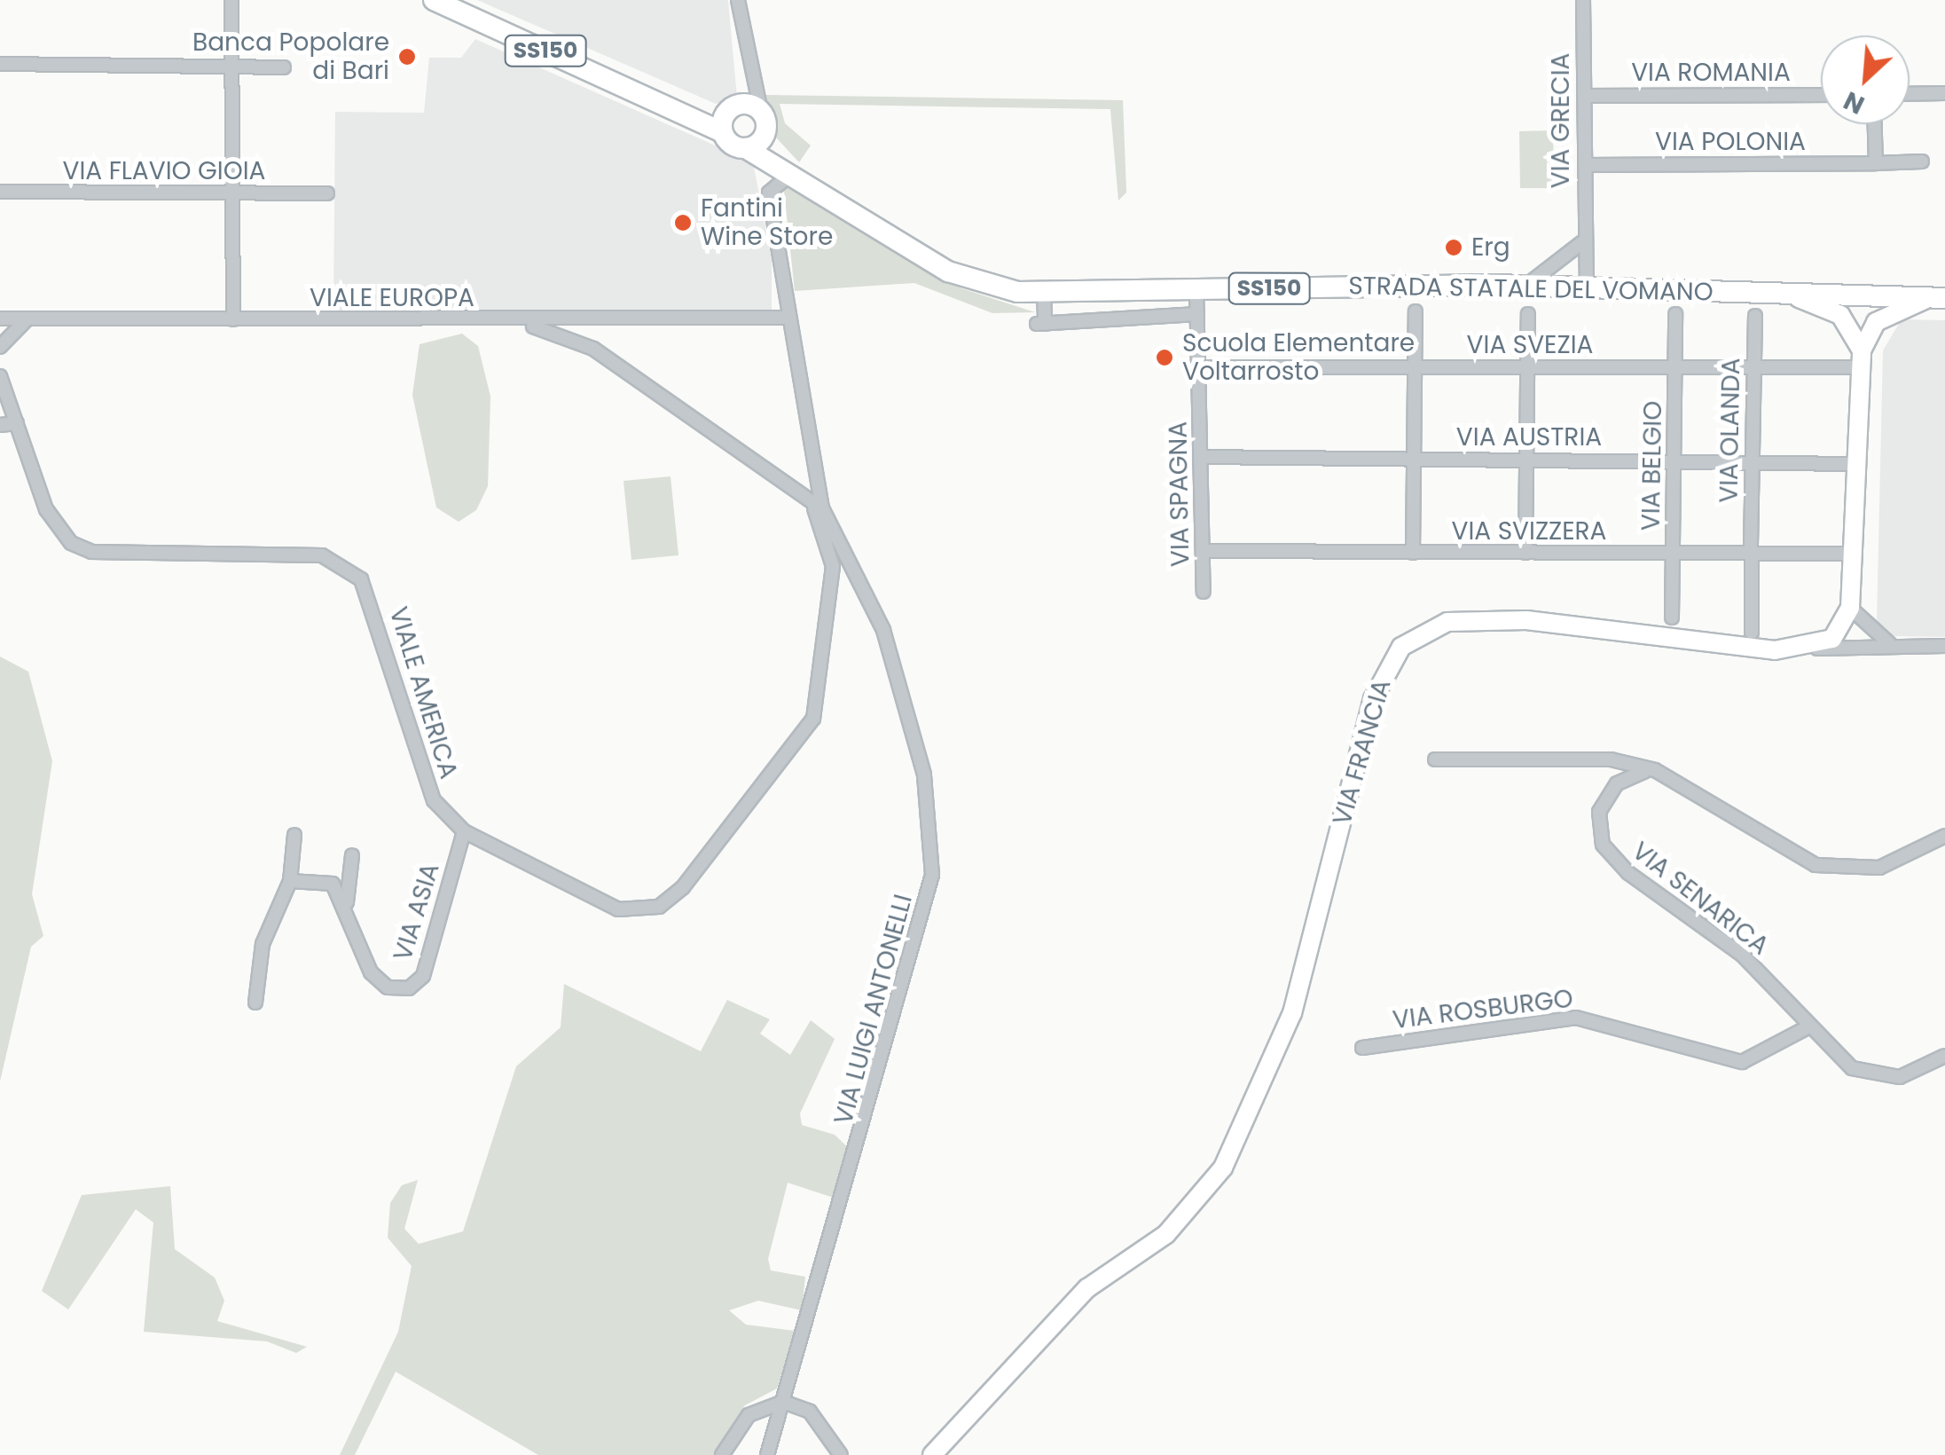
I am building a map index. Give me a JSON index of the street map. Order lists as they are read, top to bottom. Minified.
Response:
{"streets":{"main road":["SS150","STRADA STATALE DEL VOMANO","VIA FRANCIA"],"street":["VIA ROMANIA","VIA GRECIA","VIA POLONIA","VIA FLAVIO GIOIA","VIALE EUROPA","VIA SVEZIA","VIA OLANDA","VIA AUSTRIA","VIA BELGIO","VIA SPAGNA","VIA SVIZZERA","VIALE AMERICA","VIA SENARICA","VIA ASIA","VIA LUIGI ANTONELLI","VIA ROSBURGO"]},"crossings":[["SS150","STRADA STATALE DEL VOMANO"],["VIA ROMANIA","VIA GRECIA"],["VIA GRECIA","VIA POLONIA"],["VIA GRECIA","STRADA STATALE DEL VOMANO"],["STRADA STATALE DEL VOMANO","VIA SPAGNA"],["STRADA STATALE DEL VOMANO","VIA LUIGI ANTONELLI"],["VIALE EUROPA","VIA LUIGI ANTONELLI"],["VIA SVEZIA","VIA OLANDA"],["VIA SVEZIA","VIA BELGIO"],["VIA SVEZIA","VIA SPAGNA"],["VIA OLANDA","VIA AUSTRIA"],["VIA OLANDA","VIA SVIZZERA"],["VIA AUSTRIA","VIA BELGIO"],["VIA AUSTRIA","VIA SPAGNA"],["VIA BELGIO","VIA SVIZZERA"],["VIA SPAGNA","VIA SVIZZERA"],["VIALE AMERICA","VIA ASIA"],["VIALE AMERICA","VIA LUIGI ANTONELLI"],["VIA SENARICA","VIA ROSBURGO"]],"places":["Banca Popolare di Bari","Fantini Wine Store","Erg","Scuola Elementare Voltarrosto"],"north":"bottom left"}
